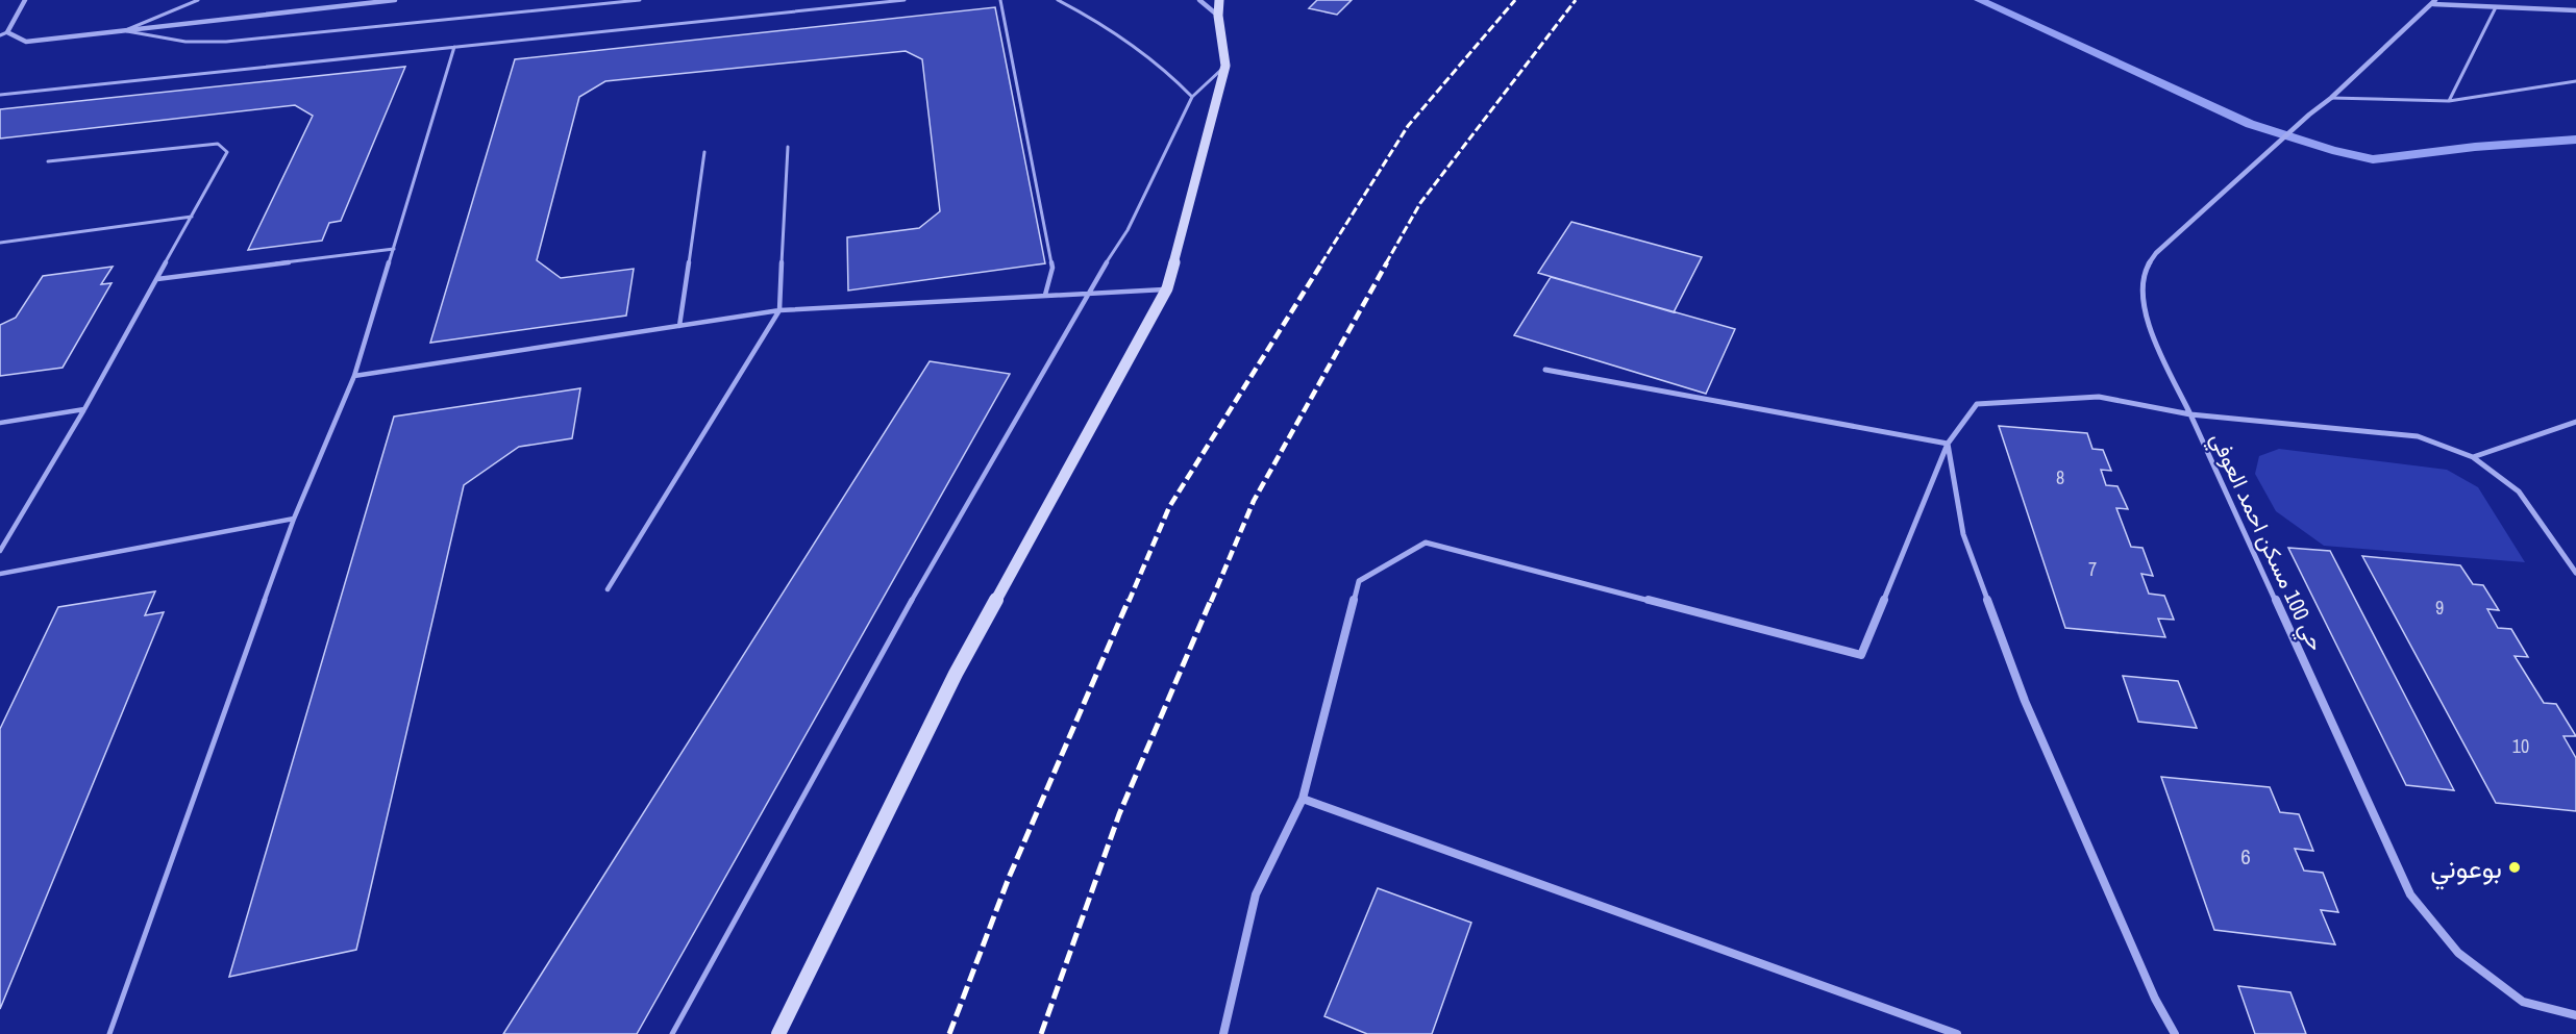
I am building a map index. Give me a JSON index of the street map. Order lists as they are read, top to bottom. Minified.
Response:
{"streets":{"street":["حي 100 مسكن احمد العوفي"]},"places":["بوعوني"],"house_numbers":["8","7","9","10","6"]}
